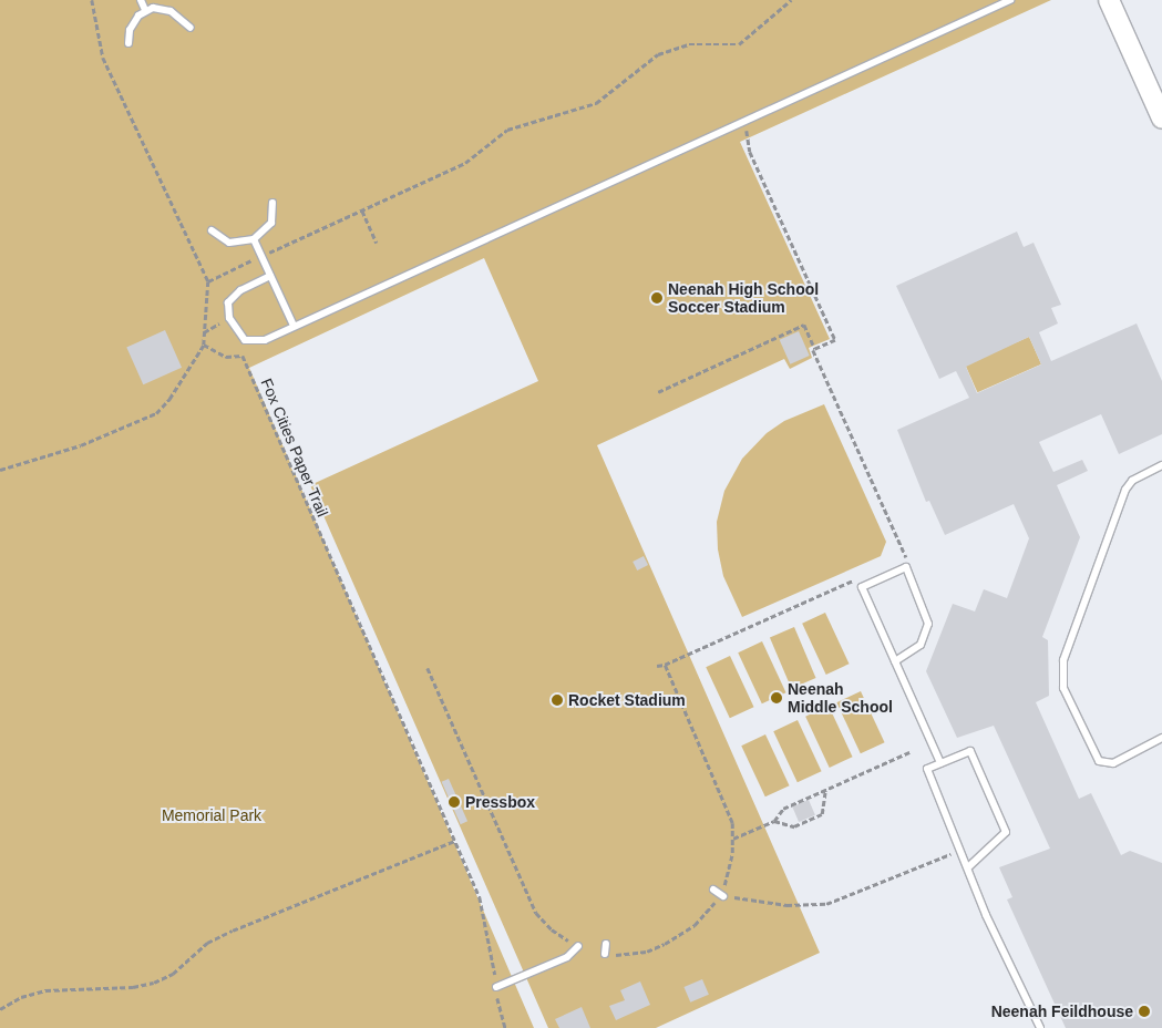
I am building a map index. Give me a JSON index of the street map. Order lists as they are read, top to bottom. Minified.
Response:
{"streets":{"path":["Fox Cities Paper Trail"]},"parks":["Memorial Park"],"places":["Neenah High School Soccer Stadium","Neenah Middle School","Rocket Stadium","Pressbox","Neenah Feildhouse"]}
